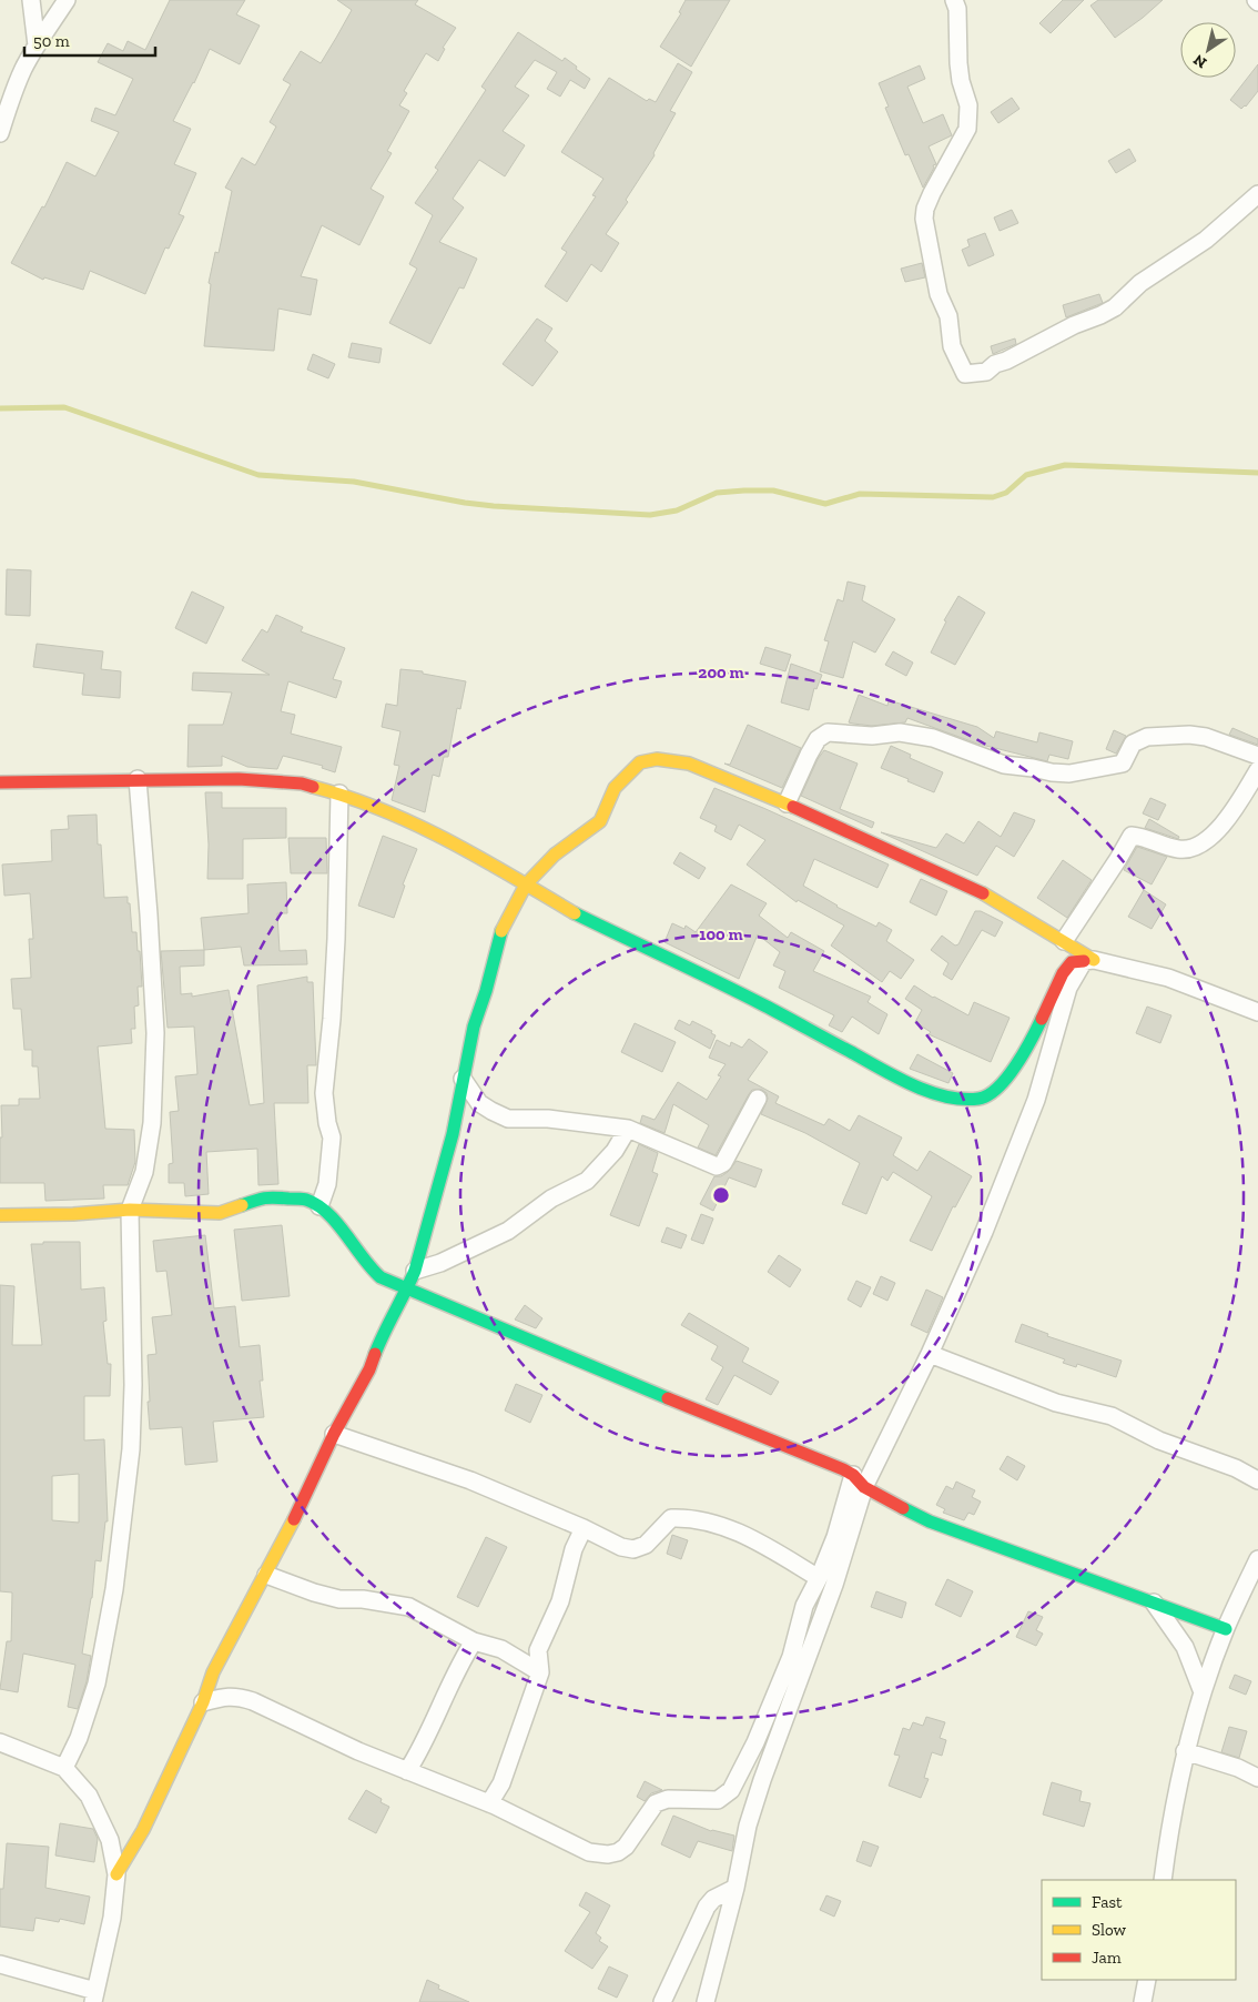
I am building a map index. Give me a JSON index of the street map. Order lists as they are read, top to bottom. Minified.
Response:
{"legend":["Fast","Slow","Jam"],"scale_bar":"50 m","north":"bottom left","rings":["200 m","100 m"]}
